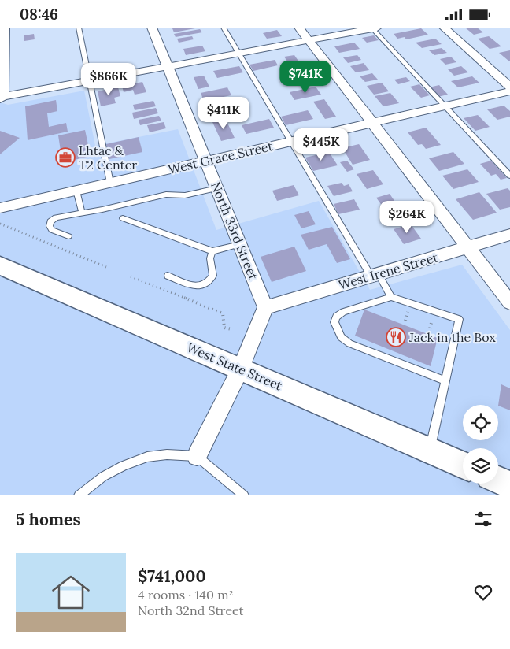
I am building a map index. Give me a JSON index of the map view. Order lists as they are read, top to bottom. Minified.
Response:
{"streets":{"main road":["West State Street"],"street":["West Grace Street","North 33rd Street","West Irene Street"]},"crossings":[["West Grace Street","North 33rd Street"],["North 33rd Street","West Irene Street"]],"places":{"office":["Lhtac & T2 Center"],"restaurant":["Jack in the Box"]},"page":{"status":"08:46","price":["$741K","$866K","$411K","$445K","$264K"],"heading":"5 homes","list":[{"name":"$741,000","note":"4 rooms · 140 m² · North 32nd Street"}]}}
